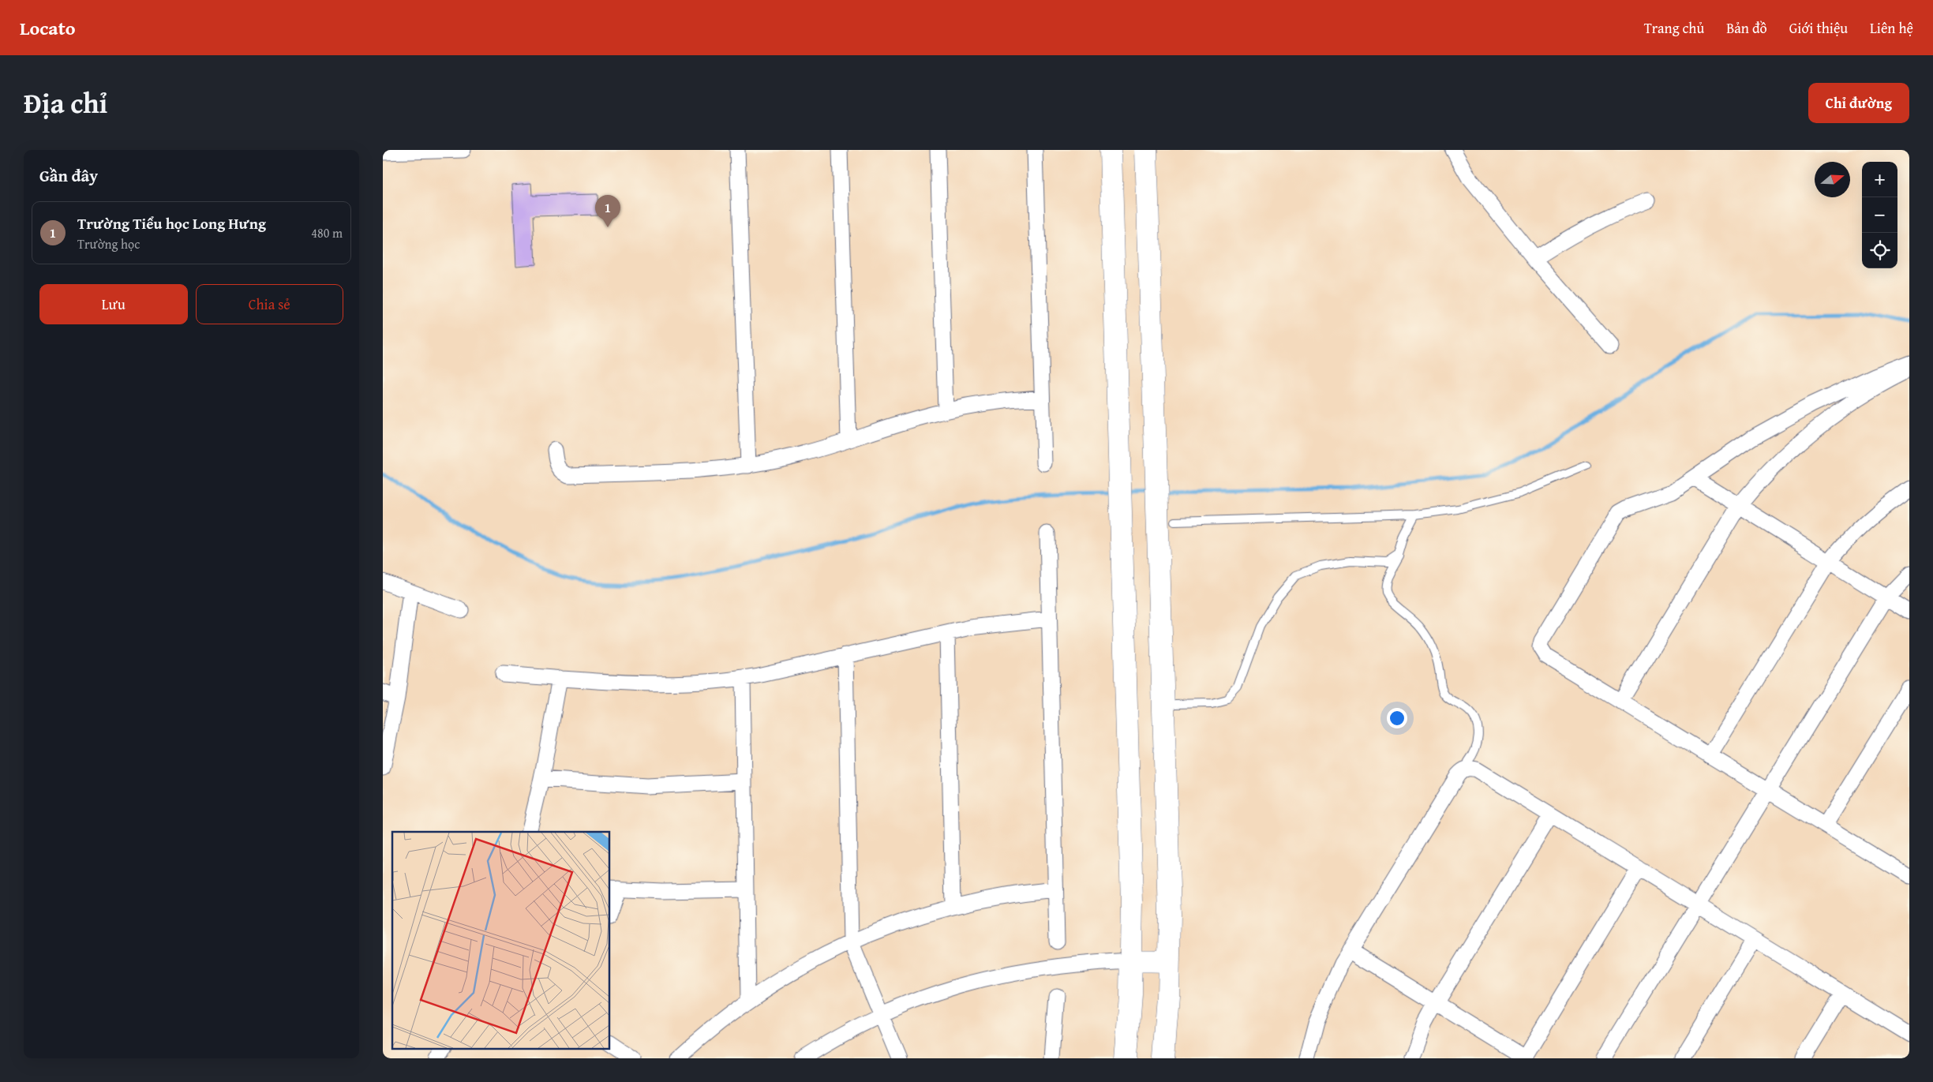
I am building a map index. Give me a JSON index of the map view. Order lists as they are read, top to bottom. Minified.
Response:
{"north":"right","page":{"header":"Locato","nav":["Trang chủ","Bản đồ","Giới thiệu","Liên hệ"],"title":"Địa chỉ","buttons":["Chỉ đường",["Lưu","Chia sẻ"]],"heading":"Gần đây","map_buttons":["+","−"],"pins":"1","list":[{"mark":"1","name":"Trường Tiểu học Long Hưng","note":"Trường học","value":"480 m"}]}}
